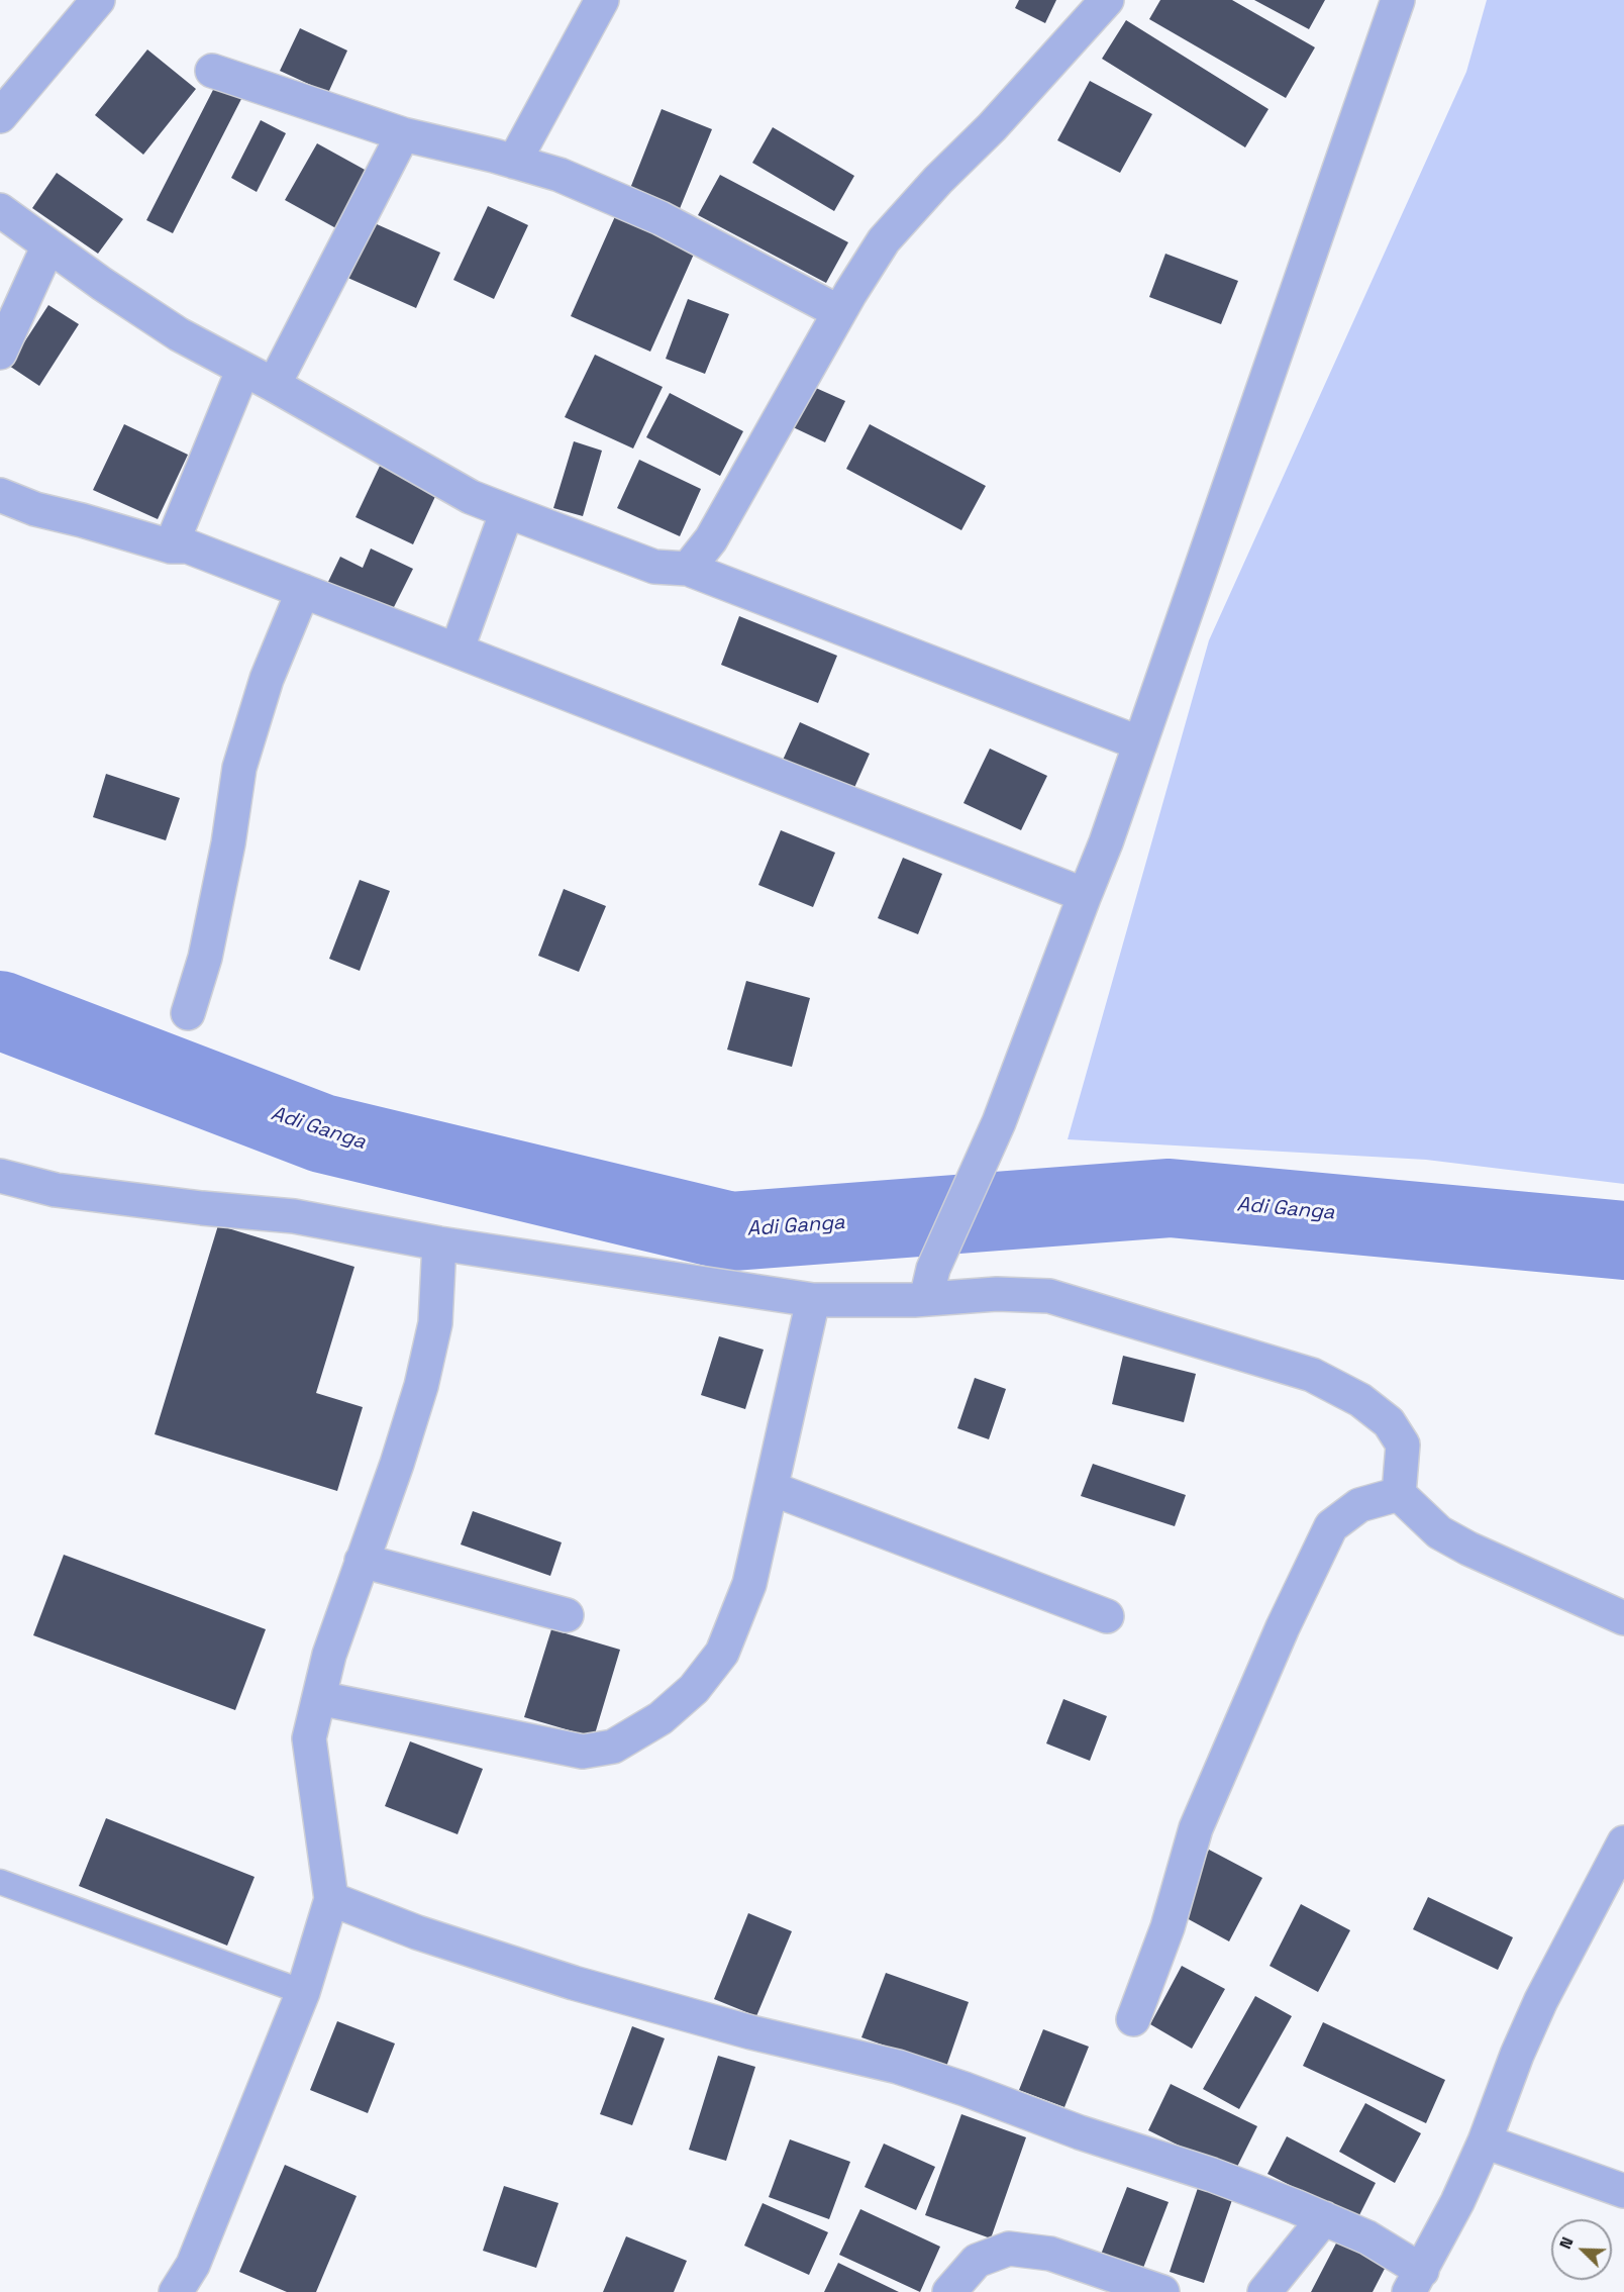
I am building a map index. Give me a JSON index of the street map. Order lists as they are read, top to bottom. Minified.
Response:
{"water":["Adi Ganga"],"north":"top left"}
